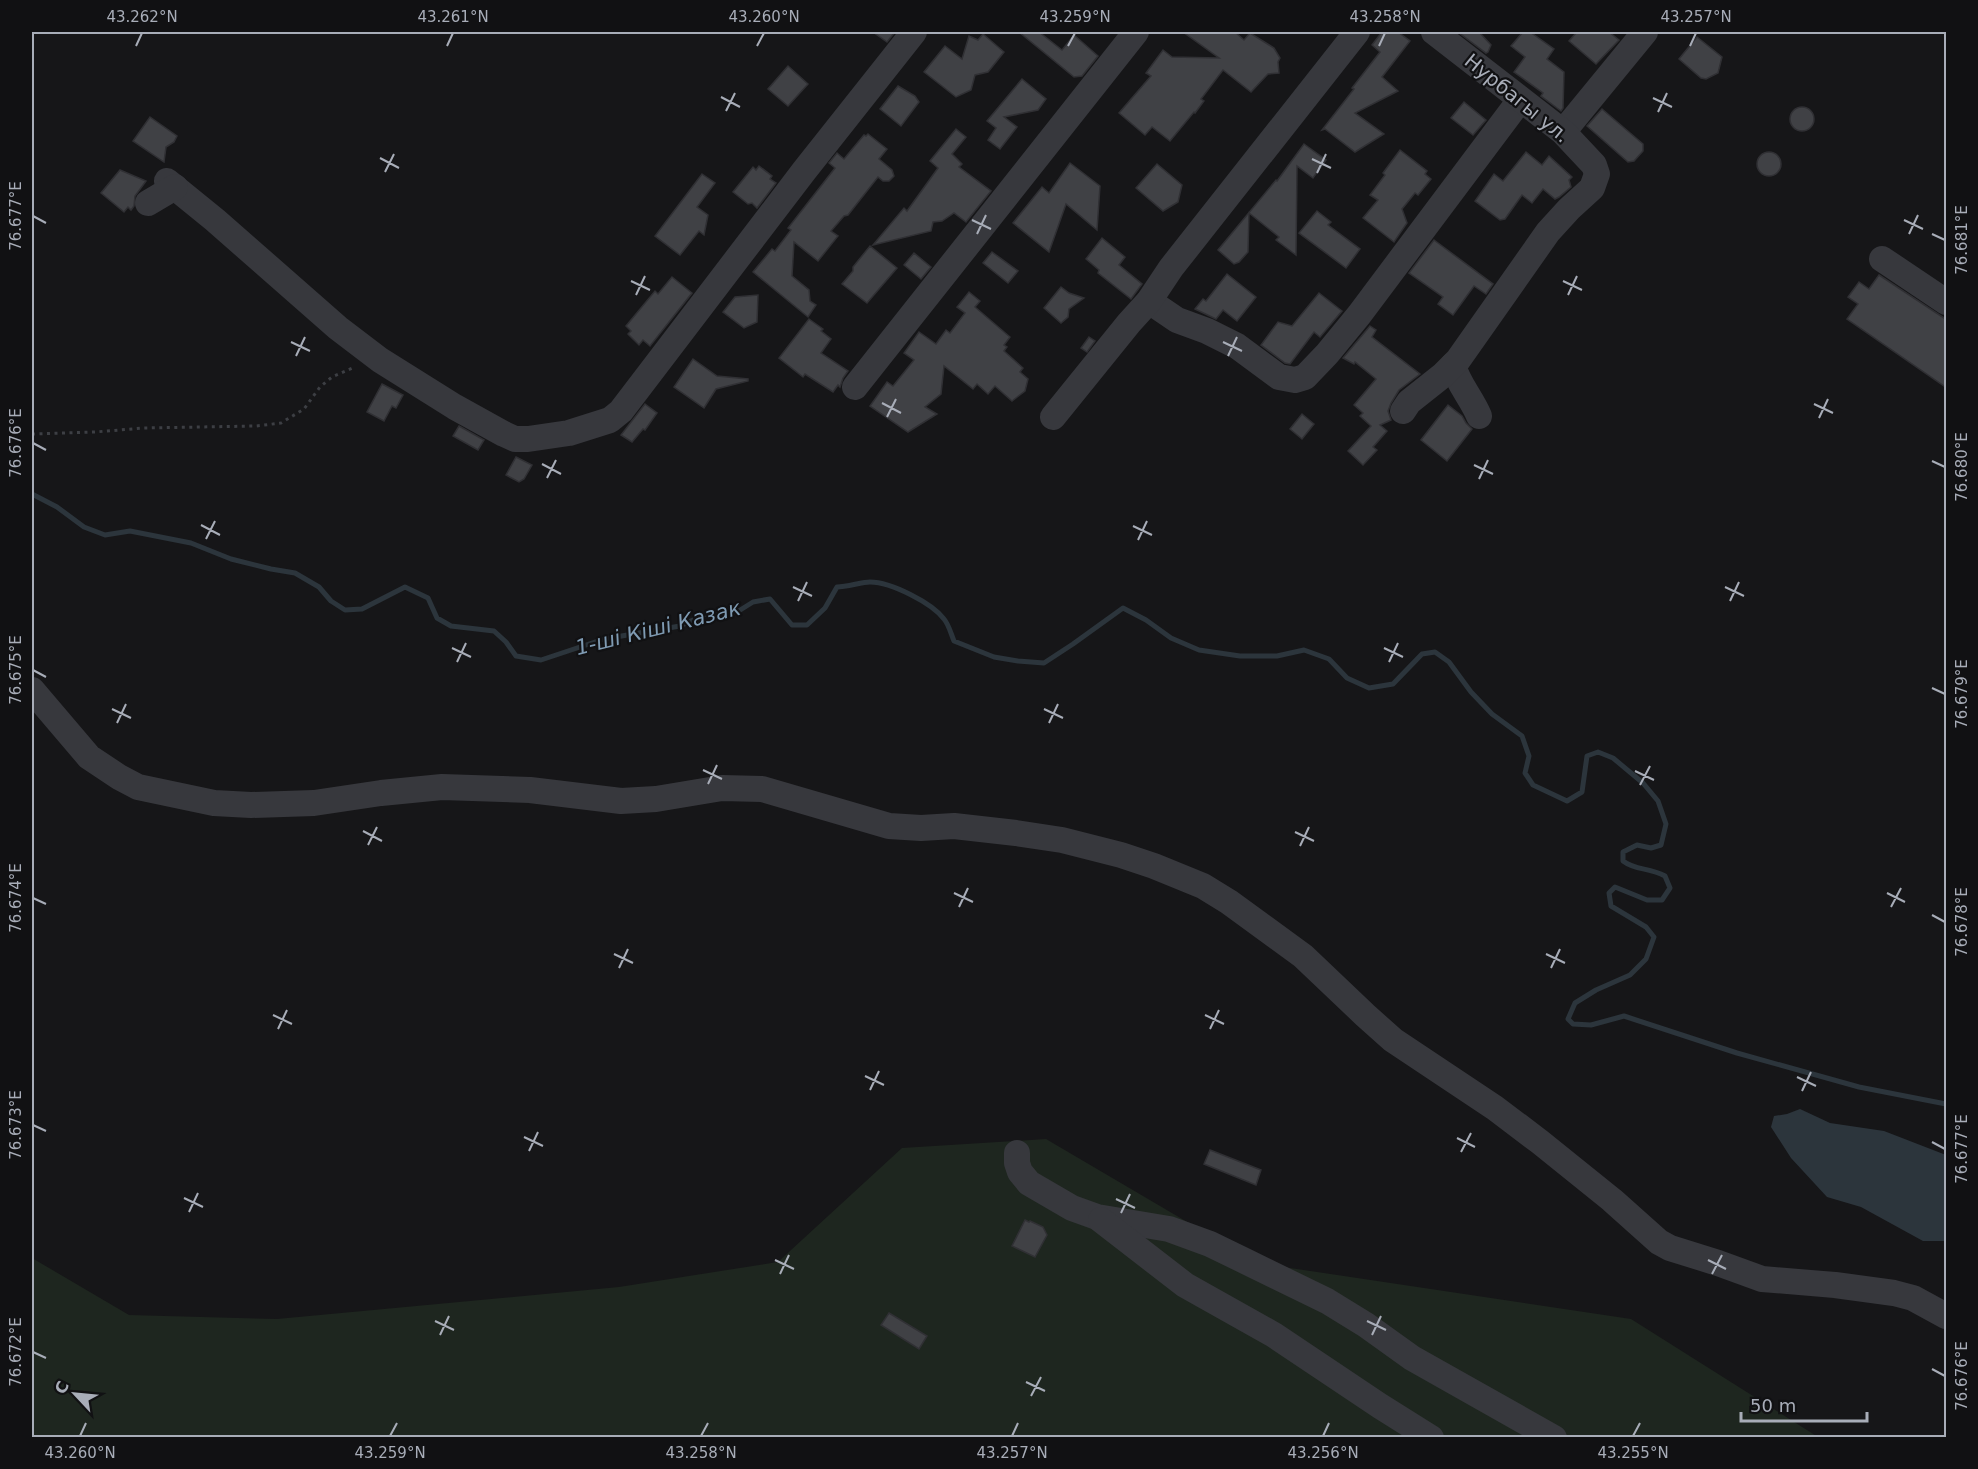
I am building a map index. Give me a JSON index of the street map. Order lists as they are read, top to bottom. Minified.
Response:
{"streets":{"street":["Нурбагы ул."]},"water":["1-ші Кіші Казак"],"scale_bar":"50 m","north":"top left","coordinates":["43.262°N","43.261°N","43.260°N","43.259°N","43.258°N","43.257°N","76.677°E","76.681°E","76.676°E","76.680°E","76.675°E","76.679°E","76.674°E","76.678°E","76.673°E","76.672°E","43.256°N","43.255°N"]}
